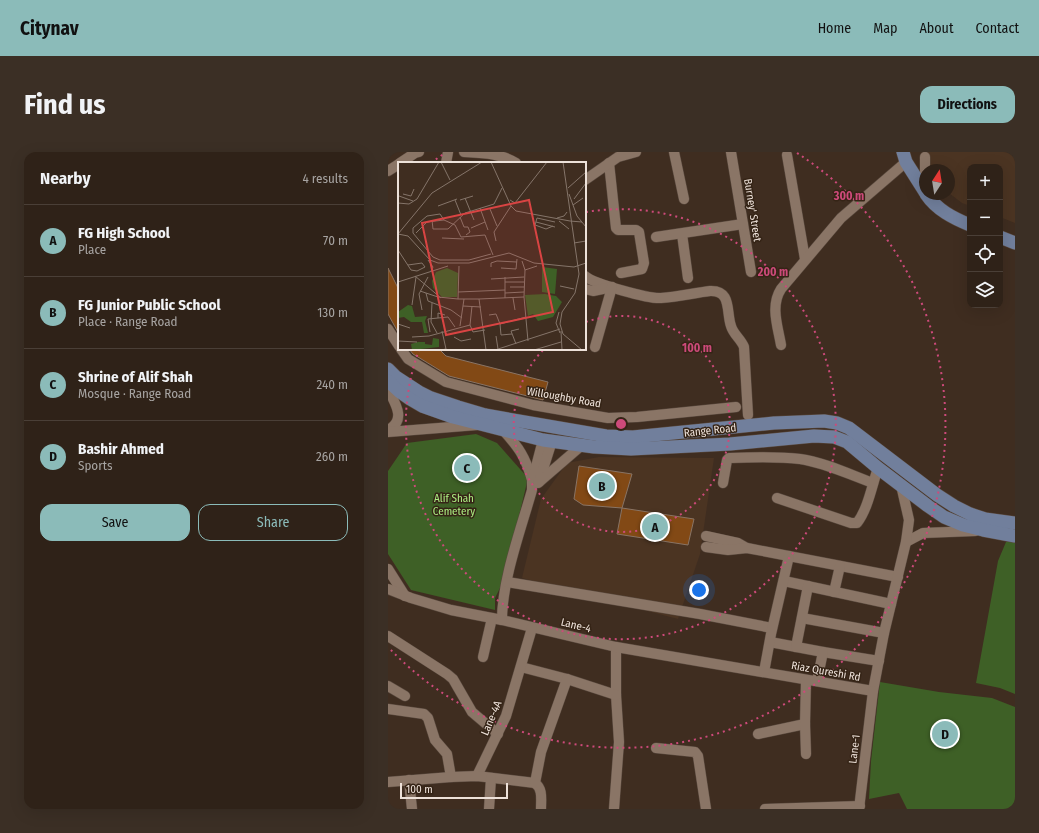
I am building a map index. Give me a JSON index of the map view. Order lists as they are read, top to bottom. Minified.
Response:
{"streets":{"main road":["Range Road"],"street":["Burney' Street","Willoughby Road","Lane-4","Riaz Qureshi Rd","Lane-4A","Lane-1"]},"crossings":[["Lane-4","Riaz Qureshi Rd"],["Lane-4","Lane-4A"],["Riaz Qureshi Rd","Lane-1"]],"parks":["Alif Shah Cemetery"],"scale_bar":"100 m","north":"top","page":{"header":"Citynav","nav":["Home","Map","About","Contact"],"buttons":["Directions",["Save","Share"]],"title":"Find us","heading":["Nearby","4 results"],"map_buttons":["+","−"],"list":[{"mark":"A","name":"FG High School","note":"Place","value":"70 m"},{"mark":"B","name":"FG Junior Public School","note":"Place · Range Road","value":"130 m"},{"mark":"C","name":"Shrine of Alif Shah","note":"Mosque · Range Road","value":"240 m"},{"mark":"D","name":"Bashir Ahmed","note":"Sports","value":"260 m"}],"pins":["C","B","A","D"],"scale":"100 m"},"rings":["300 m","200 m","100 m"]}
